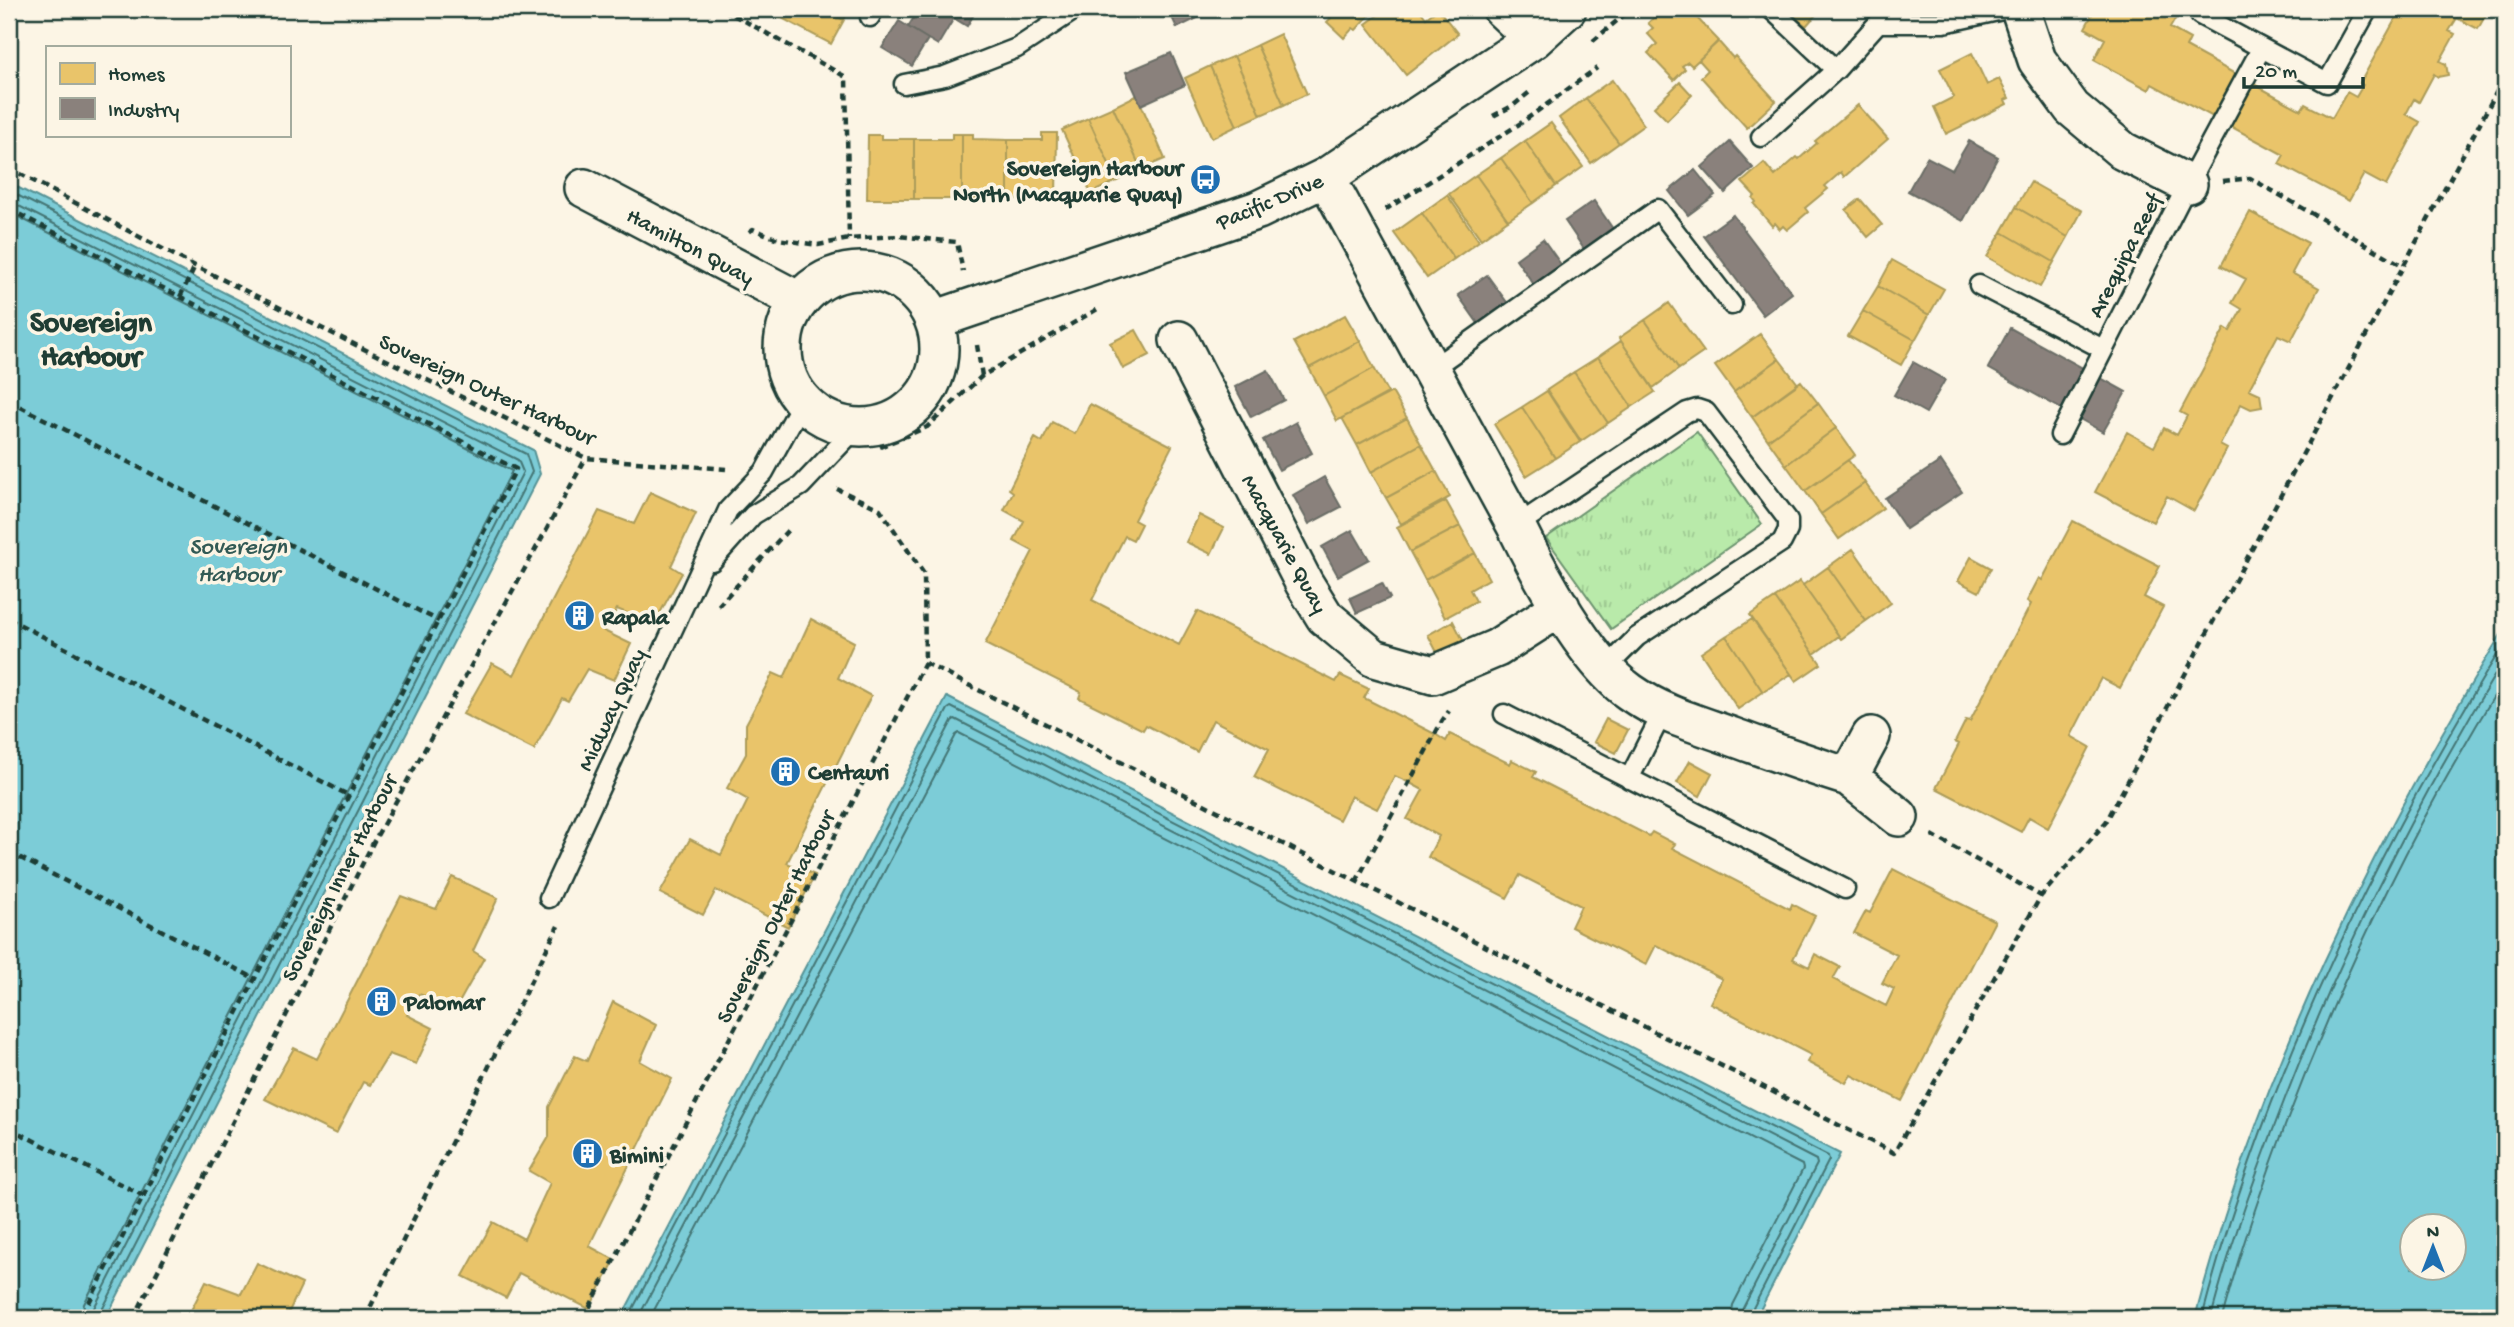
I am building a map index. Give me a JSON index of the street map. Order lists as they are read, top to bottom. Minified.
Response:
{"streets":{"street":["Pacific Drive","Hamilton Quay","Macquarie Quay"],"lane":["Arequipa Reef","Midway Quay"],"path":["Sovereign Outer Harbour","Sovereign Inner Harbour"]},"crossings":[["Pacific Drive","Hamilton Quay"],["Pacific Drive","Midway Quay"],["Hamilton Quay","Midway Quay"],["Sovereign Outer Harbour","Midway Quay"],["Sovereign Outer Harbour","Sovereign Inner Harbour"]],"districts":["Sovereign Harbour"],"water":["Sovereign Harbour"],"places":{"bus stop":["Sovereign Harbour North (Macquarie Quay)"],"building":["Rapala","Centauri","Palomar","Bimini"]},"legend":["Homes","Industry"],"scale_bar":"20 m","north":"top"}
